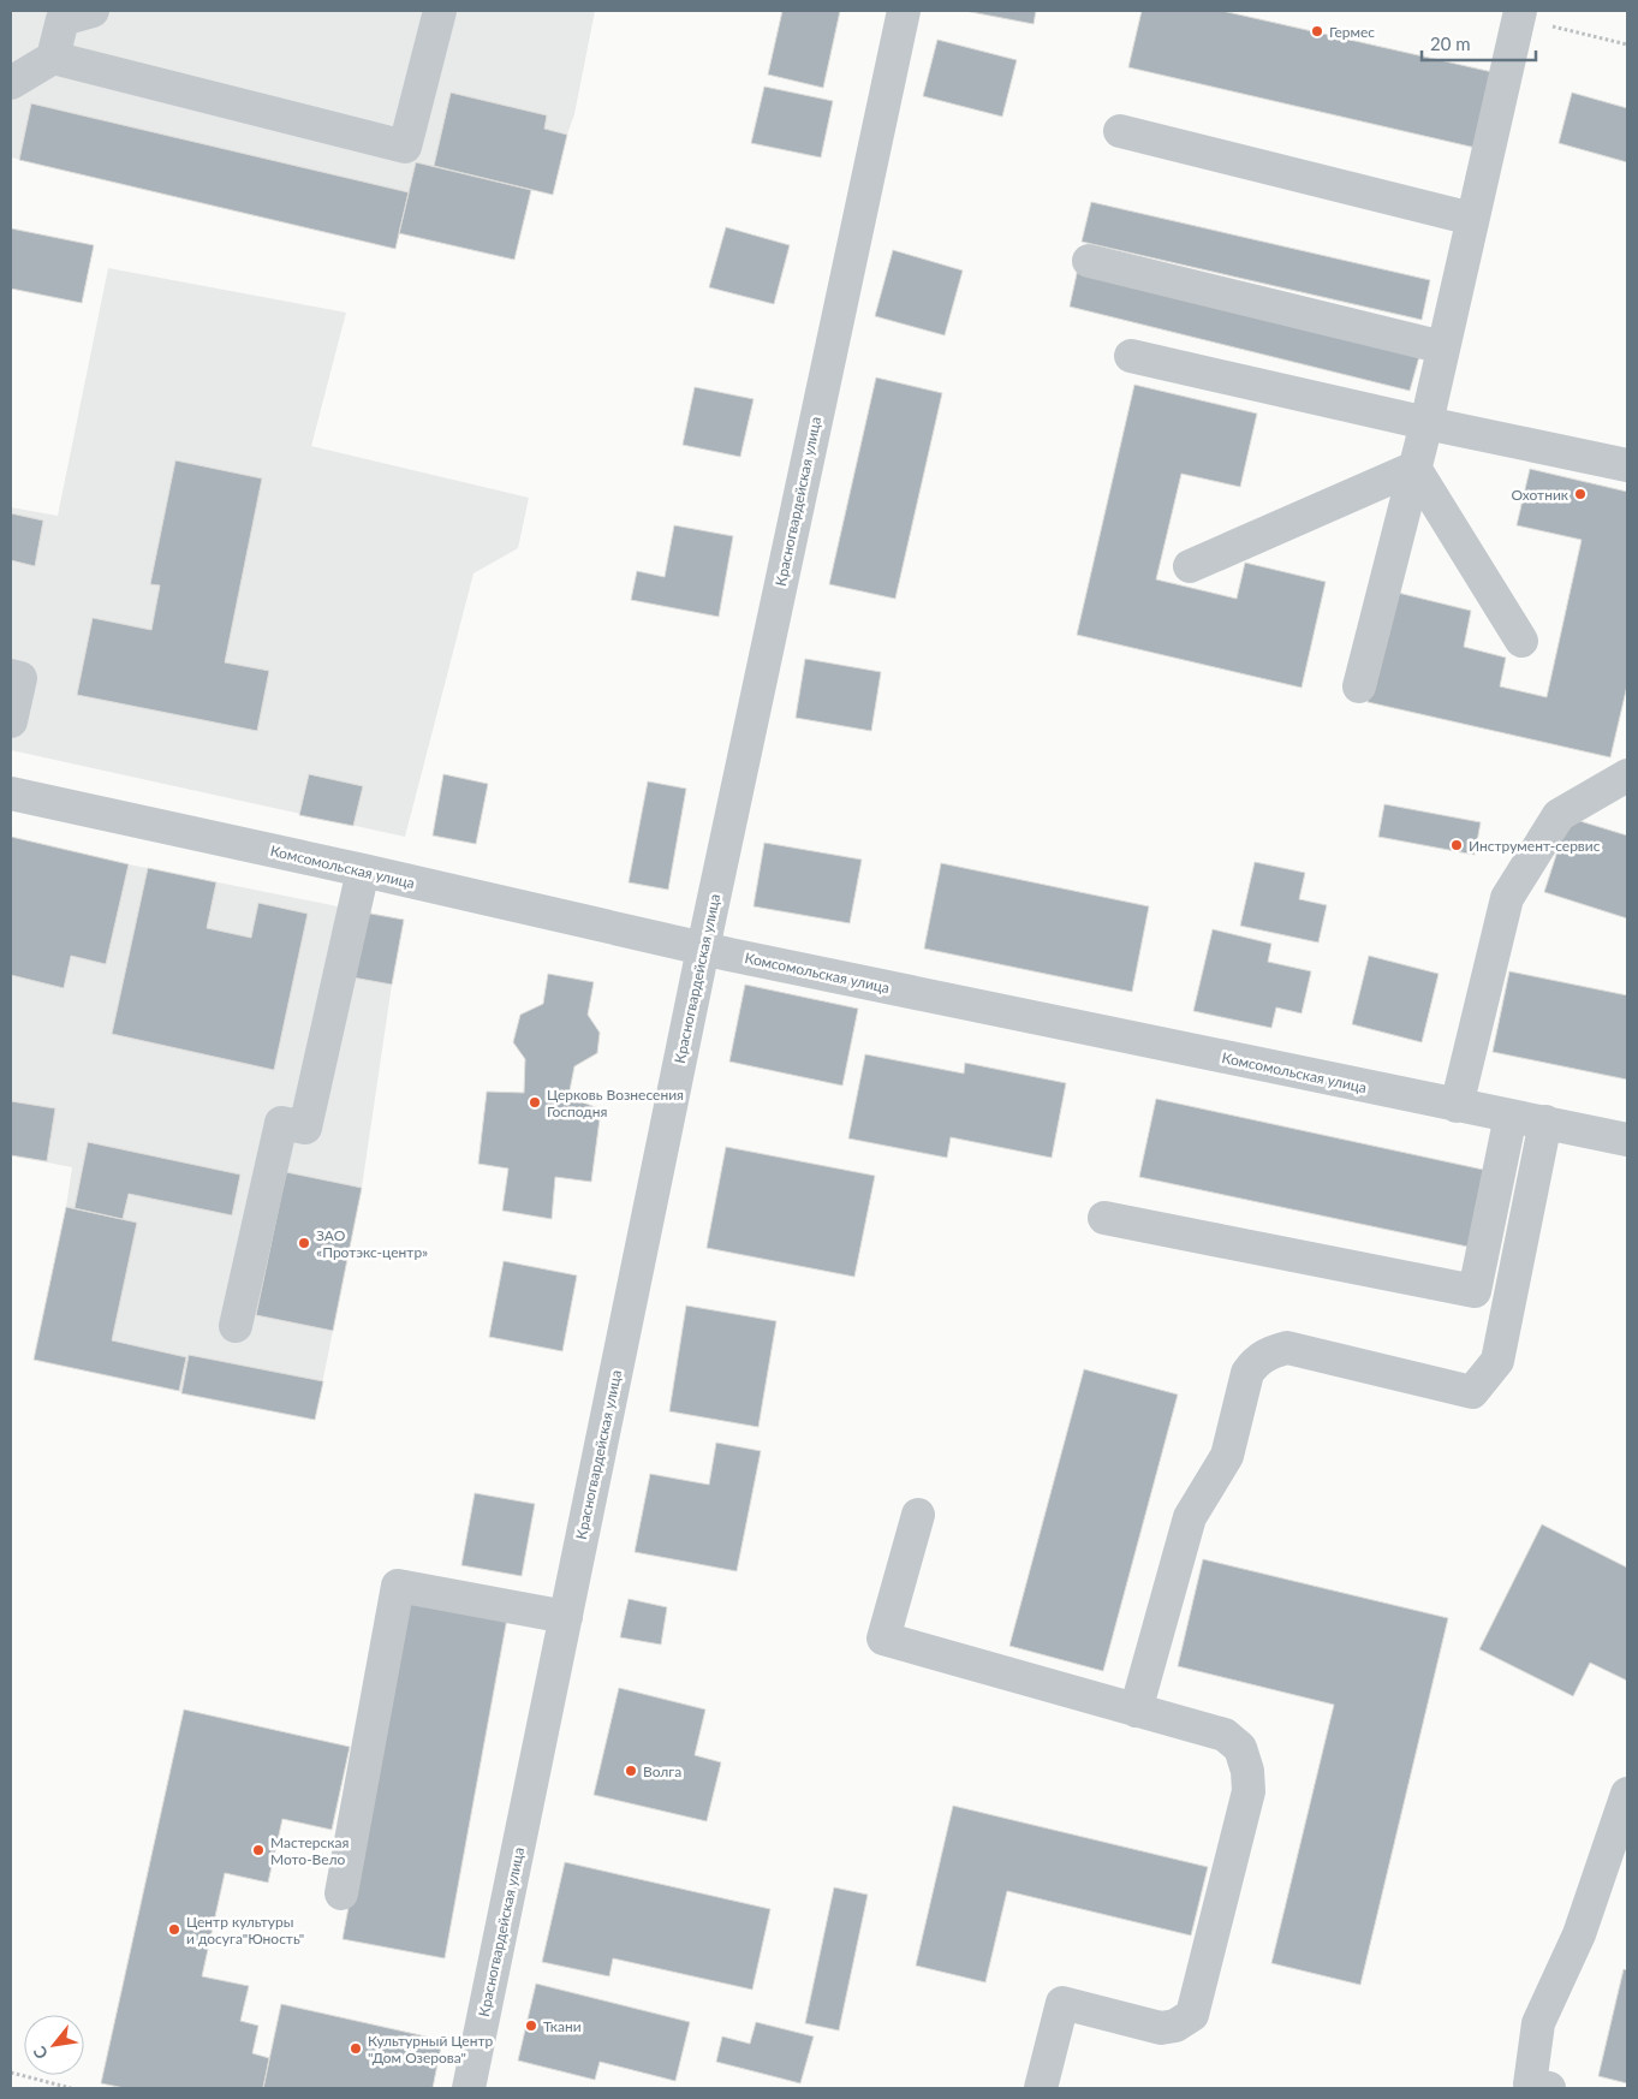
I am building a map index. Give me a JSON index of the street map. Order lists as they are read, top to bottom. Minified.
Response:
{"streets":{"street":["Красногвардейская улица","Комсомольская улица"]},"crossings":[["Красногвардейская улица","Комсомольская улица"]],"places":["Гермес","Охотник","Инструмент-сервис","Церковь Вознесения Господня","ЗАО «Протэкс-центр»","Волга","Мастерская Мото-Вело","Центр культуры и досуга\"Юность\"","Ткани","Культурный Центр \"Дом Озерова\""],"scale_bar":"20 m","north":"bottom left"}
